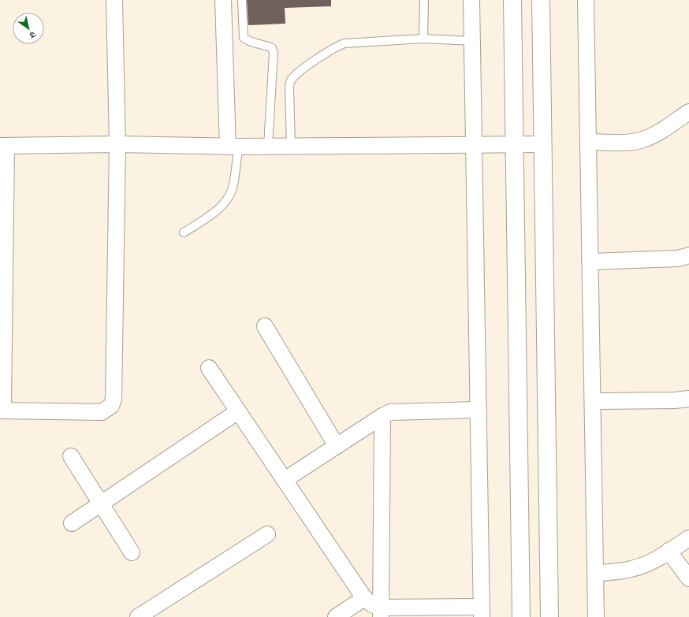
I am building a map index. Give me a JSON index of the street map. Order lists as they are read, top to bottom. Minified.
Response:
{"north":"bottom right"}
